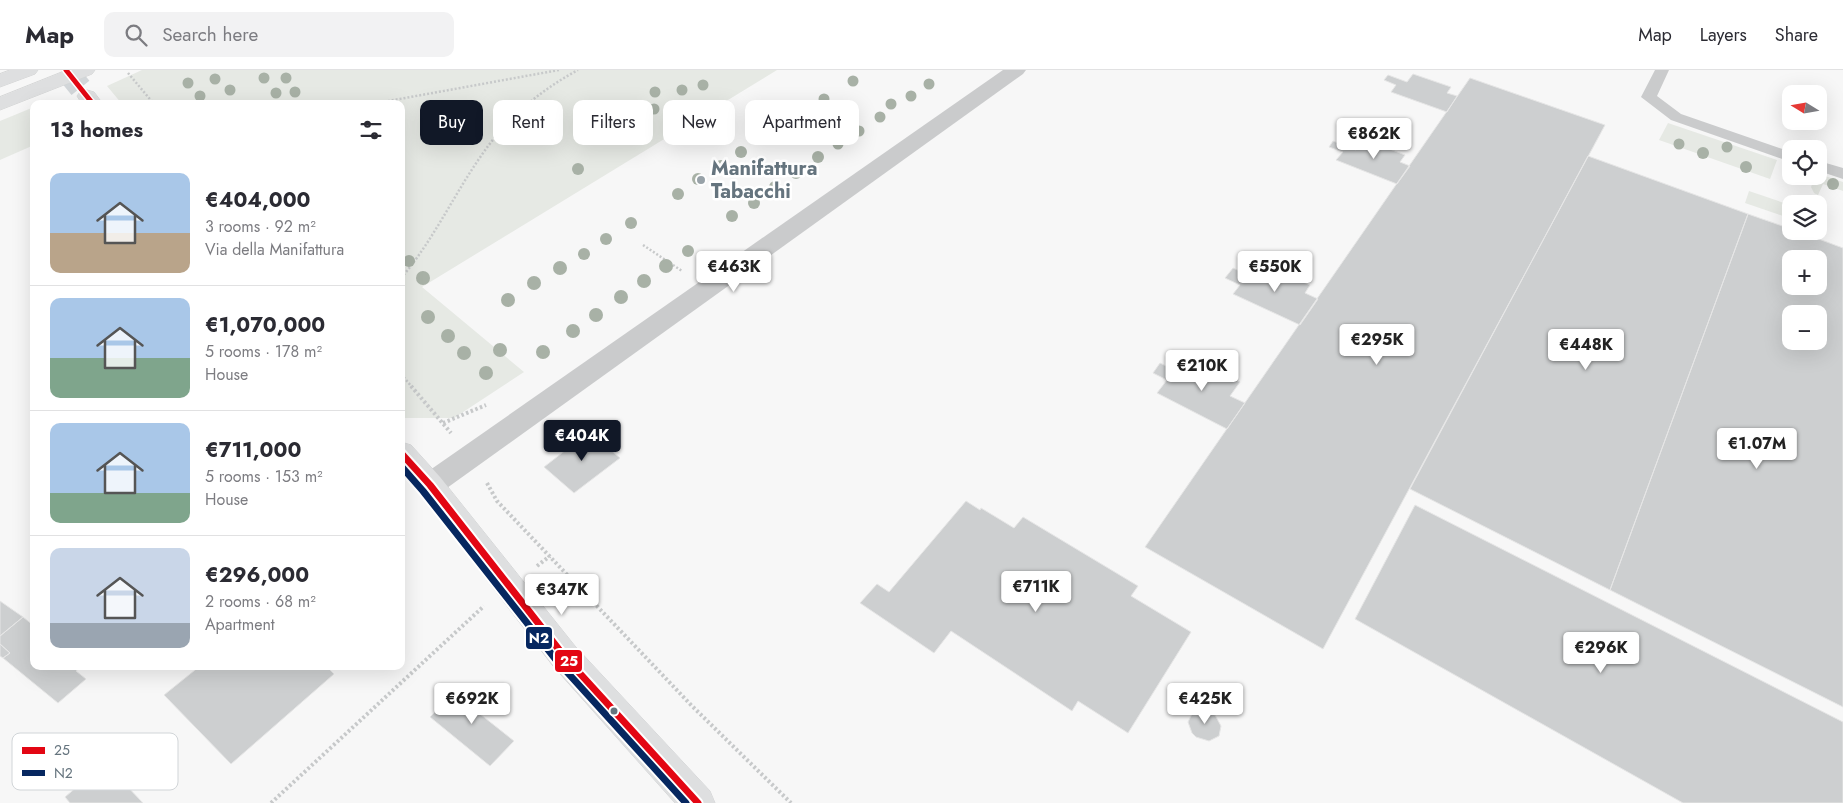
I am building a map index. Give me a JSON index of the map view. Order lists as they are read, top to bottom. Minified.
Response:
{"places":["Manifattura Tabacchi"],"lines":["transit line 25","transit line N2"],"legend":["25","N2"],"north":"left","page":{"header":"Map","search":"Search here","nav":["Map","Layers","Share"],"map_buttons":["+","−"],"chip":["Buy","Rent","Filters","New","Apartment"],"heading":"13 homes","price":["€862K","€463K","€550K","€295K","€448K","€210K","€404K","€1.07M","€711K","€347K","€296K","€692K","€425K"],"list":[{"name":"€404,000","note":"3 rooms · 92 m² · Via della Manifattura"},{"name":"€1,070,000","note":"5 rooms · 178 m² · House"},{"name":"€711,000","note":"5 rooms · 153 m² · House"},{"name":"€296,000","note":"2 rooms · 68 m² · Apartment"}]}}
